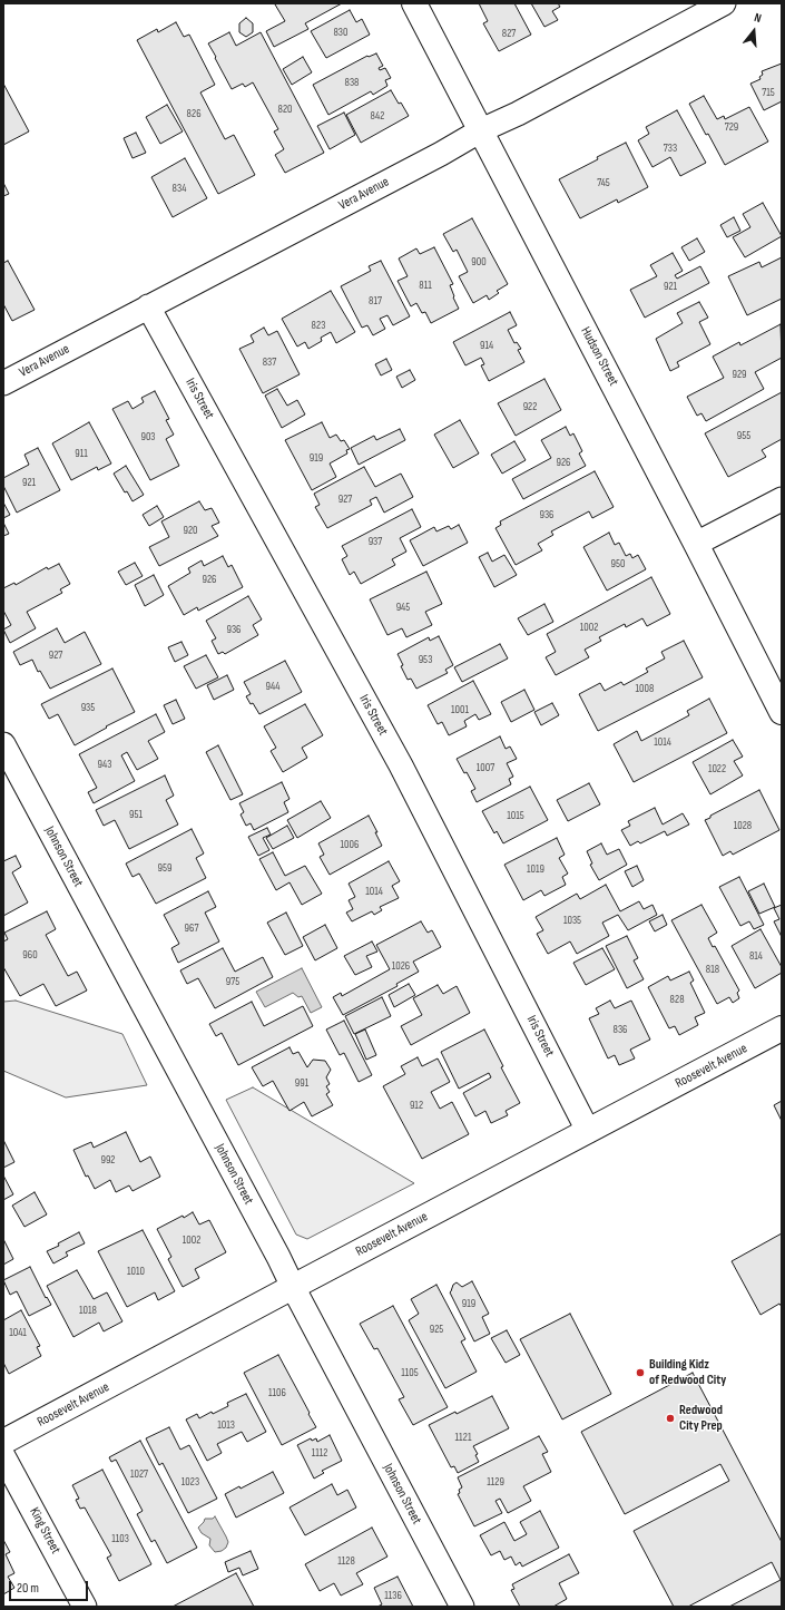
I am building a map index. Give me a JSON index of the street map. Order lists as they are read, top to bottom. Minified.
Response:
{"streets":{"street":["Vera Avenue","Hudson Street","Iris Street","Johnson Street","Roosevelt Avenue","King Street"]},"crossings":[["Vera Avenue","Hudson Street"],["Vera Avenue","Iris Street"],["Iris Street","Roosevelt Avenue"],["Johnson Street","Roosevelt Avenue"]],"places":["Building Kidz of Redwood City","Redwood City Prep"],"house_numbers":["830","827","838","715","820","826","842","729","733","745","834","900","811","921","817","823","914","837","929","922","955","903","911","919","926","921","927","936","920","937","950","926","945","1002","936","927","953","944","1008","935","1001","1014","943","1007","1022","951","1015","1028","1006","959","1019","1014","1035","967","960","814","1026","818","975","828","836","991","912","992","1002","1010","919","1018","925","1041","1105","1106","1013","1121","1112","1027","1023","1129","1103","1128","1136"],"scale_bar":"20 m","north":"top"}
